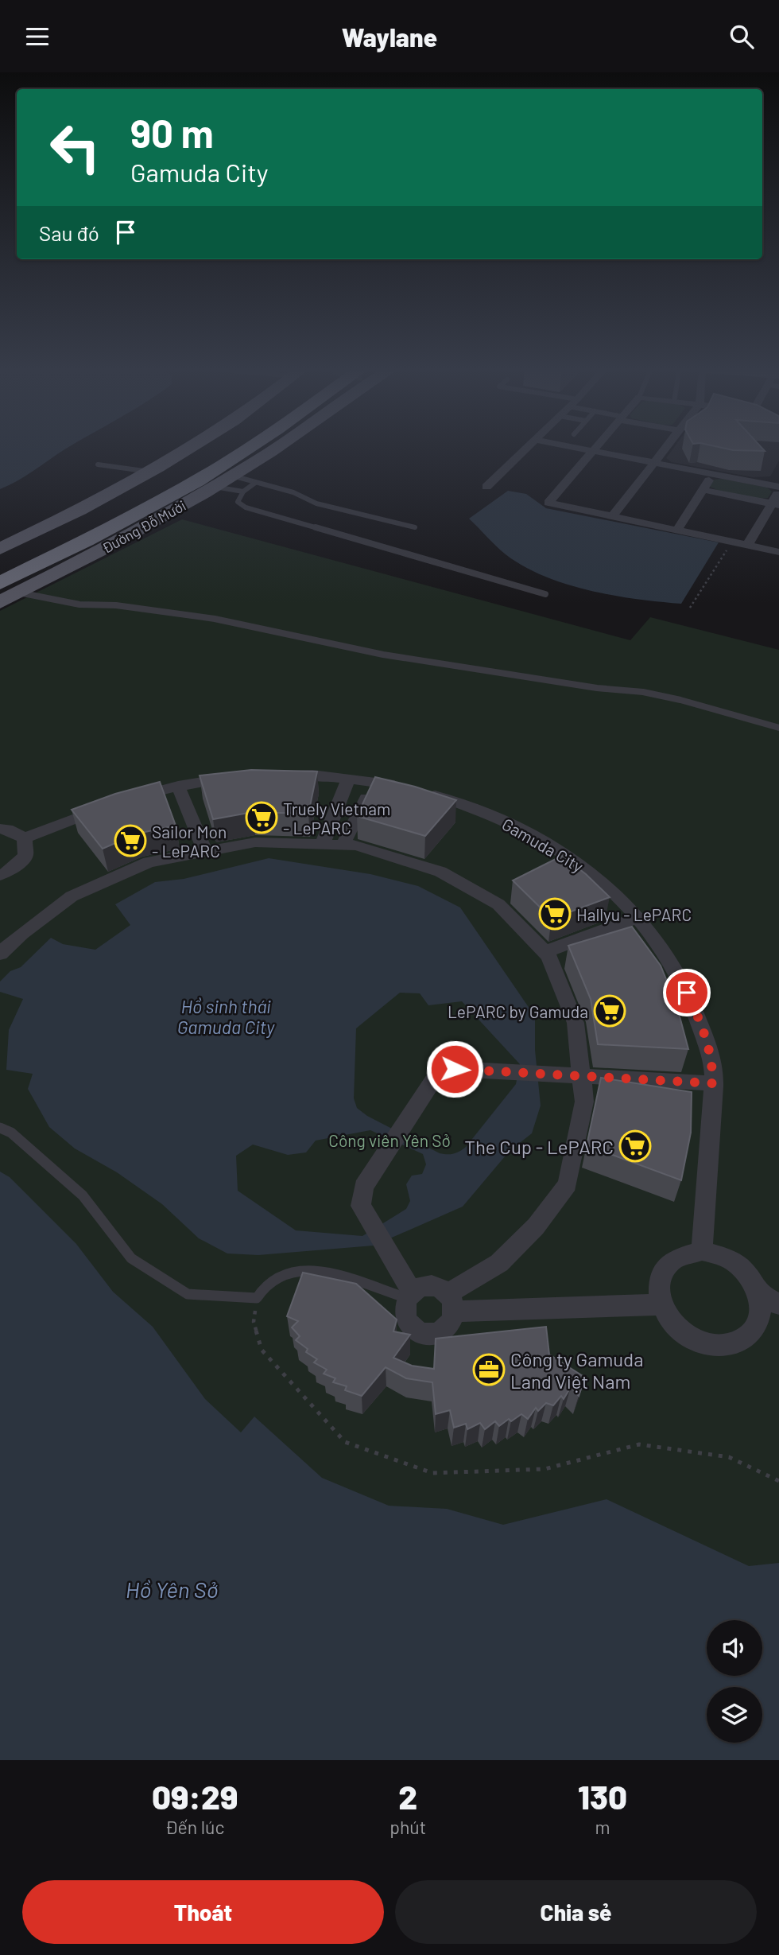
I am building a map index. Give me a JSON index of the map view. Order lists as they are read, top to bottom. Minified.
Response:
{"streets":{"main road":["Đường Đỗ Mười"],"street":["Gamuda City"]},"water":["Hồ sinh thái Gamuda City","Hồ Yên Sở"],"parks":["Công viên Yên Sở"],"places":{"supermarket":["Truely Vietnam - LePARC","Sailor Mon - LePARC","Hallyu - LePARC","LePARC by Gamuda","The Cup - LePARC"],"office":["Công ty Gamuda Land Việt Nam"]},"page":{"header":"Waylane","turn":["90 m","Gamuda City"],"then":"Sau đó","eta":["09:29","Đến lúc","2","phút","130","m"],"buttons":["Thoát","Chia sẻ"]}}
